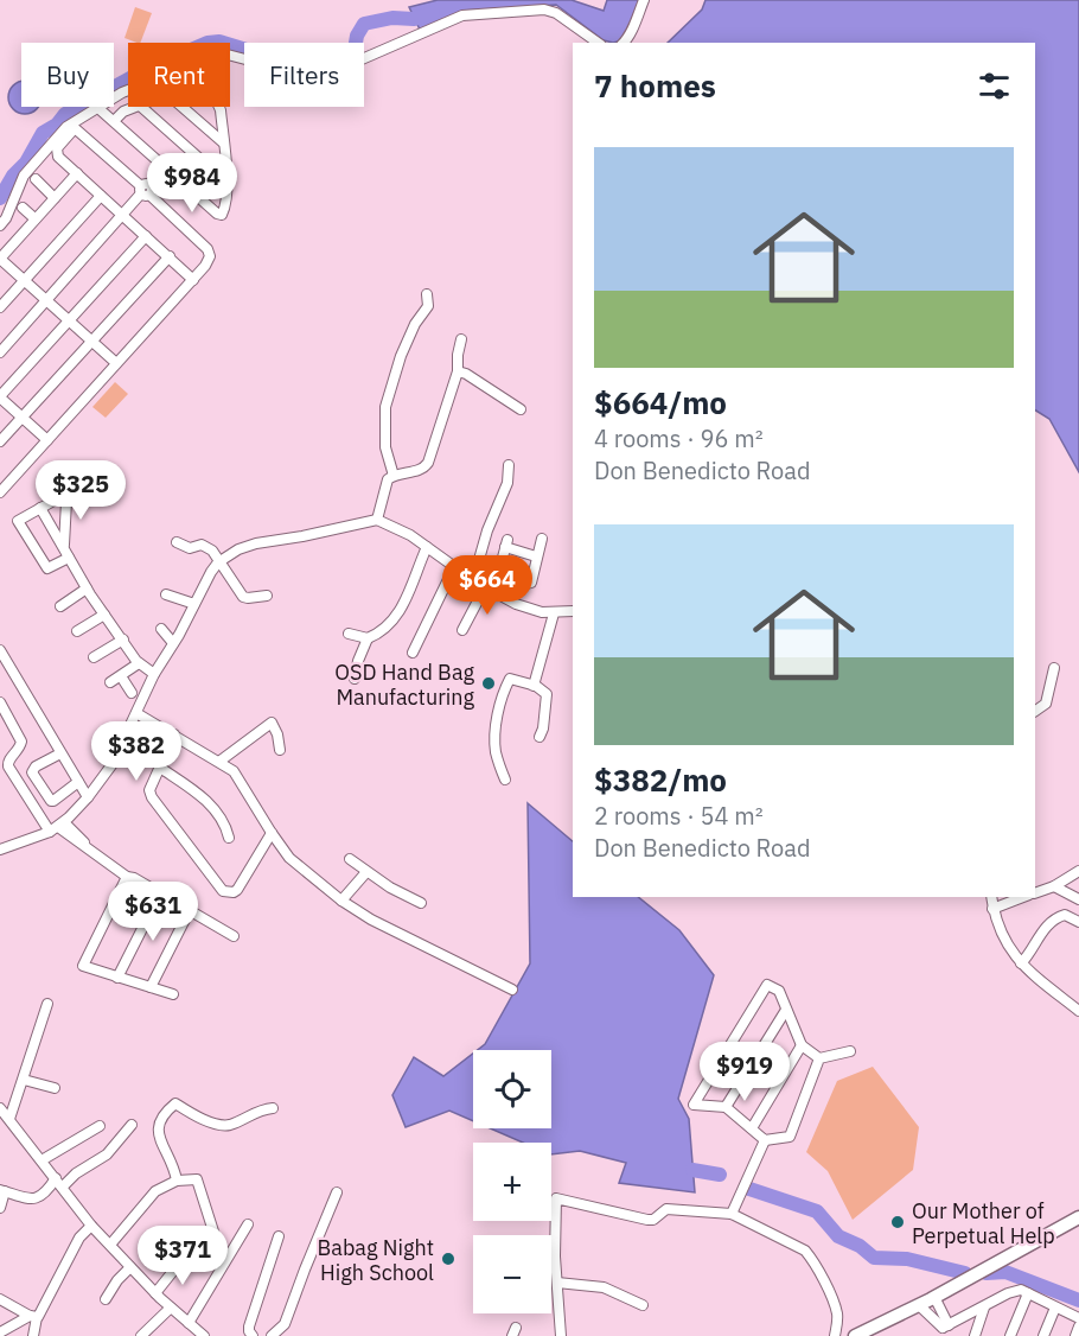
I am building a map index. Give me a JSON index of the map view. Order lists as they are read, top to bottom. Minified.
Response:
{"places":["OSD Hand Bag Manufacturing","Our Mother of Perpetual Help","Babag Night High School"],"page":{"chip":["Buy","Rent","Filters"],"heading":"7 homes","list":[{"name":"$664/mo","note":"4 rooms · 96 m² · Don Benedicto Road"},{"name":"$382/mo","note":"2 rooms · 54 m² · Don Benedicto Road"}],"price":["$984","$325","$664","$382","$631","$919","$371"],"map_buttons":["+","−"]}}
